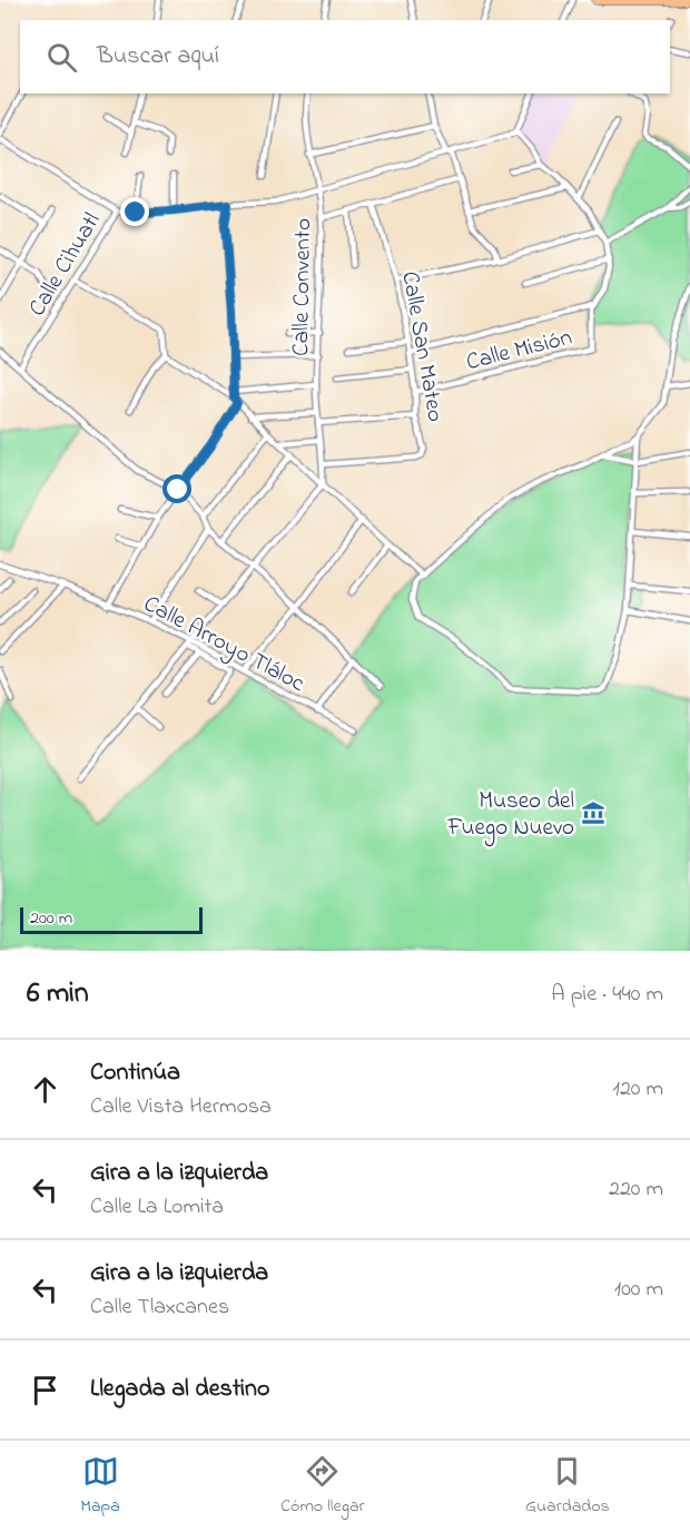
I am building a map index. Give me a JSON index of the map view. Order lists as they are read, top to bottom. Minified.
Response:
{"streets":{"street":["Calle Cihuatl","Calle Convento","Calle San Mateo","Calle Misión","Calle Arroyo Tláloc"]},"crossings":[["Calle Convento","Calle San Mateo"],["Calle San Mateo","Calle Misión"]],"places":{"museum":["Museo del Fuego Nuevo"]},"scale_bar":"200 m","page":{"search":"Buscar aquí","scale":"200 m","heading":["6 min","A pie · 440 m"],"list":[["Continúa","Calle Vista Hermosa","120 m"],["Gira a la izquierda","Calle La Lomita","220 m"],["Gira a la izquierda","Calle Tlaxcanes","100 m"],"Llegada al destino"],"nav":["Mapa","Cómo llegar","Guardados"]}}
